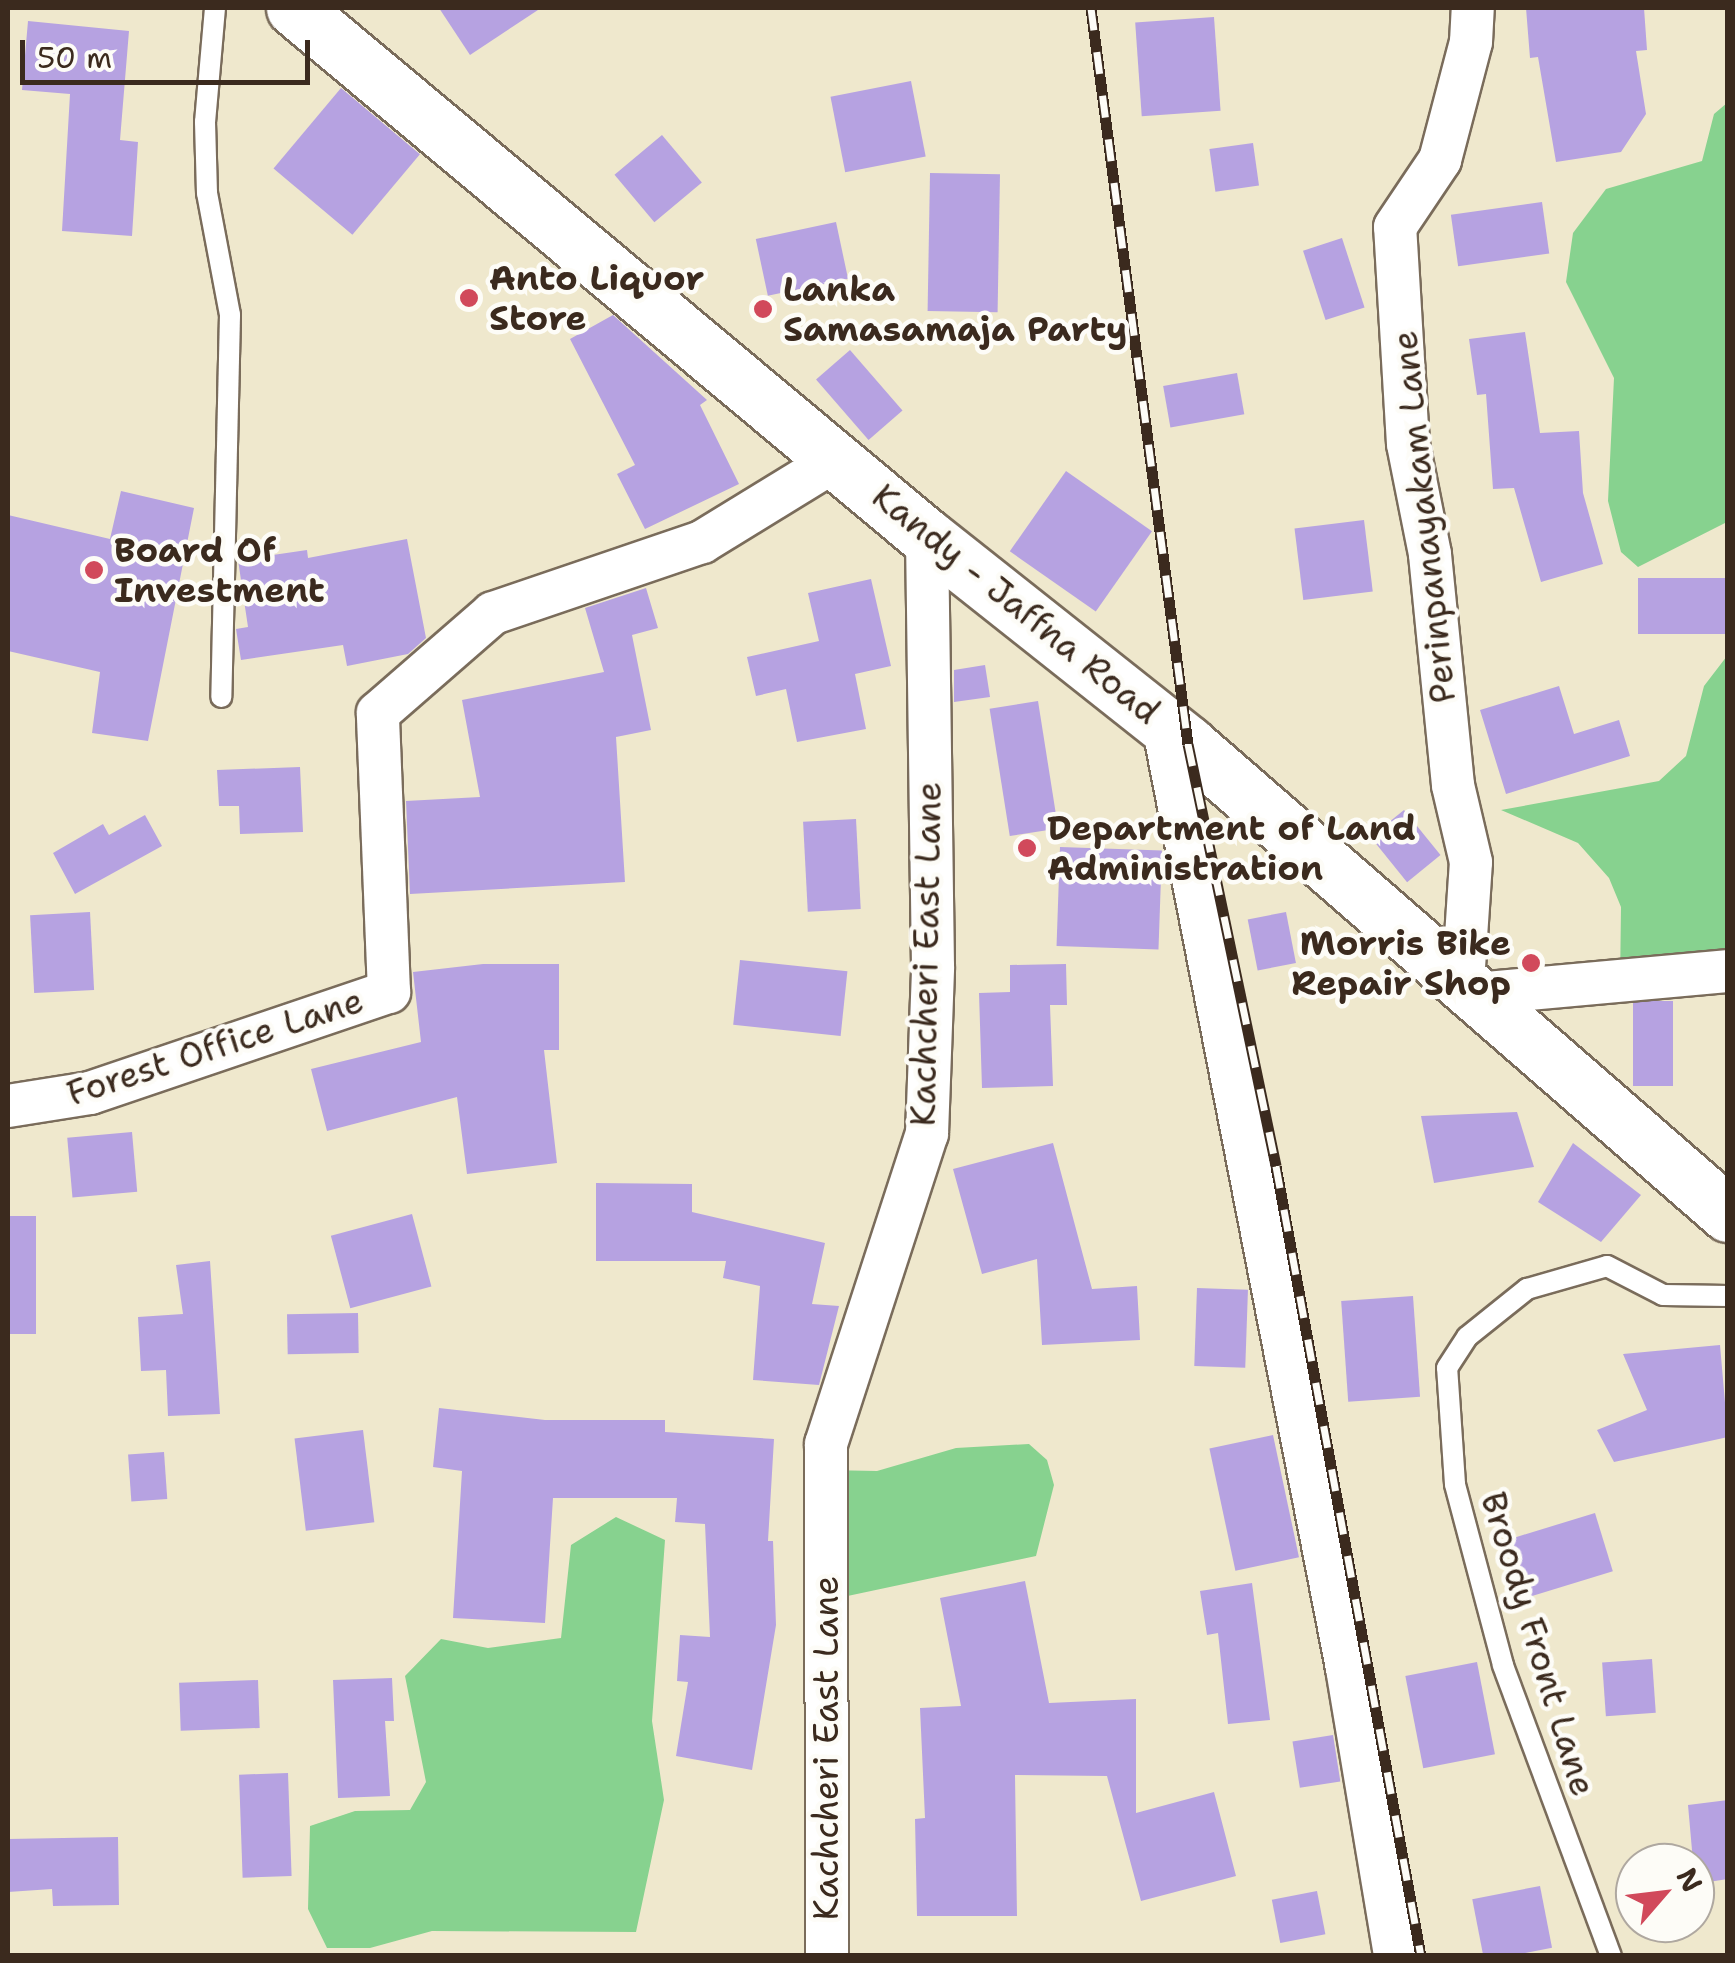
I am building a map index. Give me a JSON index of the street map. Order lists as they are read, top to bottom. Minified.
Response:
{"streets":{"highway":["Kandy - Jaffna Road"],"street":["Perinpanayakam Lane","Kachcheri East Lane","Forest Office Lane"],"lane":["Broody Front Lane"]},"crossings":[["Perinpanayakam Lane","Kandy - Jaffna Road"],["Kandy - Jaffna Road","Kachcheri East Lane"],["Kandy - Jaffna Road","Forest Office Lane"]],"places":["Anto Liquor Store","Lanka Samasamaja Party","Board Of Investment","Department of Land Administration","Morris Bike Repair Shop"],"scale_bar":"50 m","north":"top right"}
